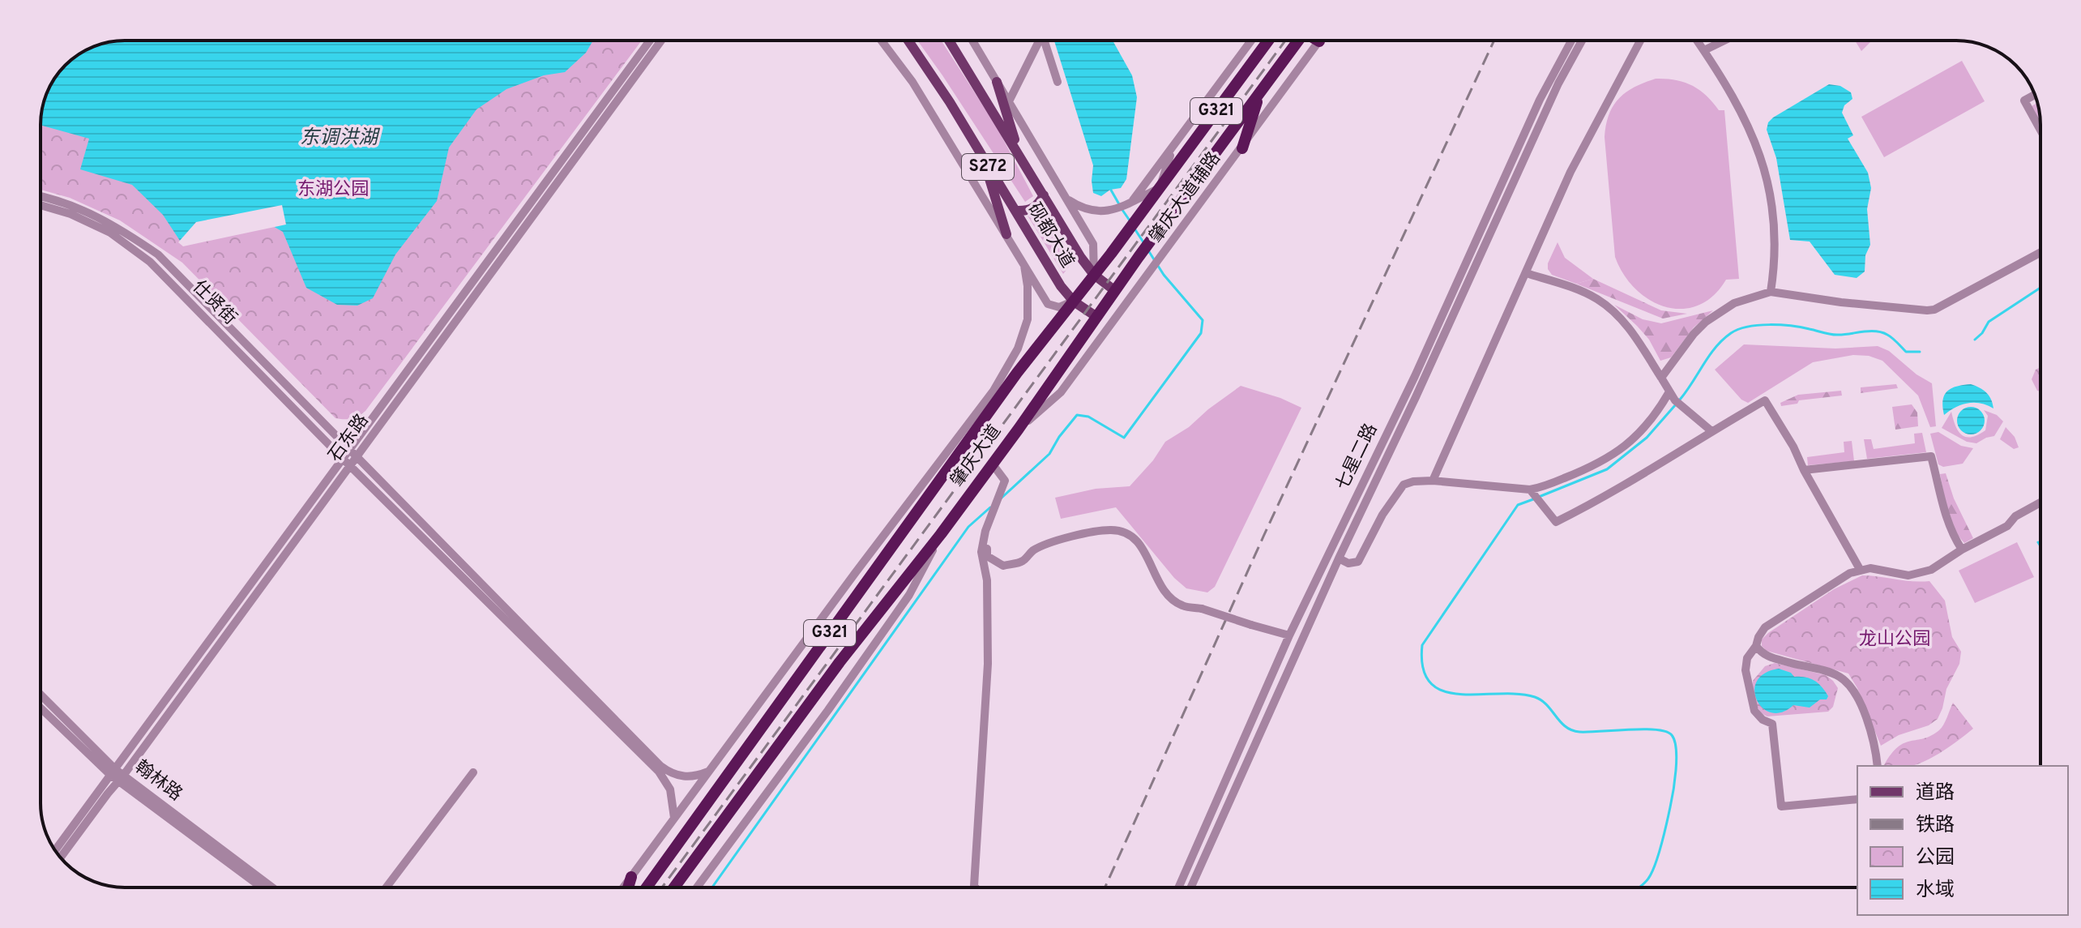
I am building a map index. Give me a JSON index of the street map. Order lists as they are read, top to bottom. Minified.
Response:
{"streets":{"highway":["G321","肇庆大道"],"main road":["S272","砚都大道"],"street":["肇庆大道辅路","仕贤街","石东路","七星二路","翰林路"]},"crossings":[["肇庆大道辅路","肇庆大道"],["砚都大道","肇庆大道"],["仕贤街","石东路"],["石东路","翰林路"]],"water":["东调洪湖"],"parks":["东湖公园","龙山公园"],"legend":["道路","铁路","公园","水域"]}
